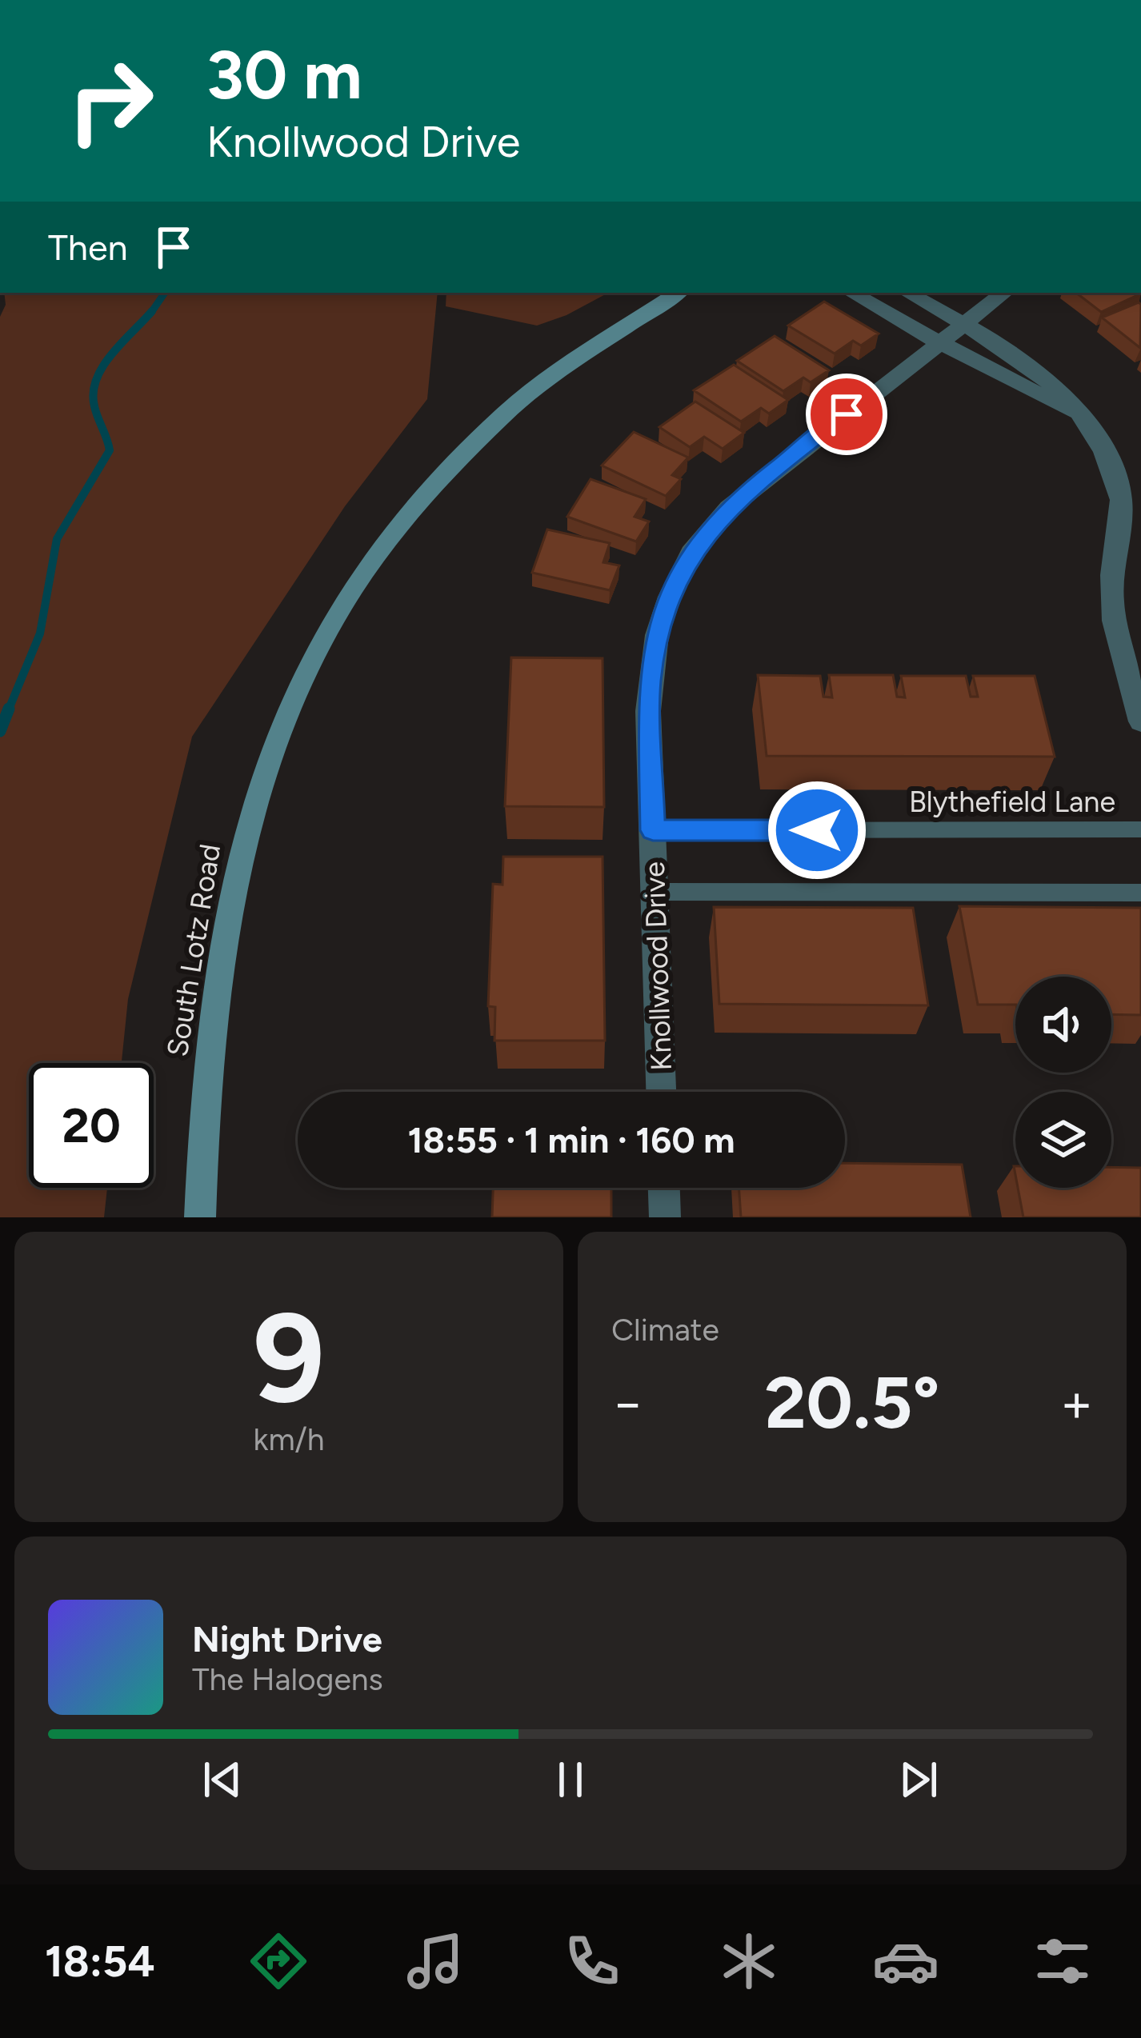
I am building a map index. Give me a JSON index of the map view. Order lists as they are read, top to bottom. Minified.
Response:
{"streets":{"street":["South Lotz Road","Knollwood Drive"],"lane":["Blythefield Lane"]},"crossings":[["Blythefield Lane","Knollwood Drive"]],"page":{"turn":["30 m","Knollwood Drive"],"then":"Then","limit":"20","trip":"18:55 · 1 min · 160 m","tile":[["9","km/h"],"Climate"],"heat":["−","20.5°","+"],"song":["Night Drive","The Halogens"],"tabs":"18:54"}}
